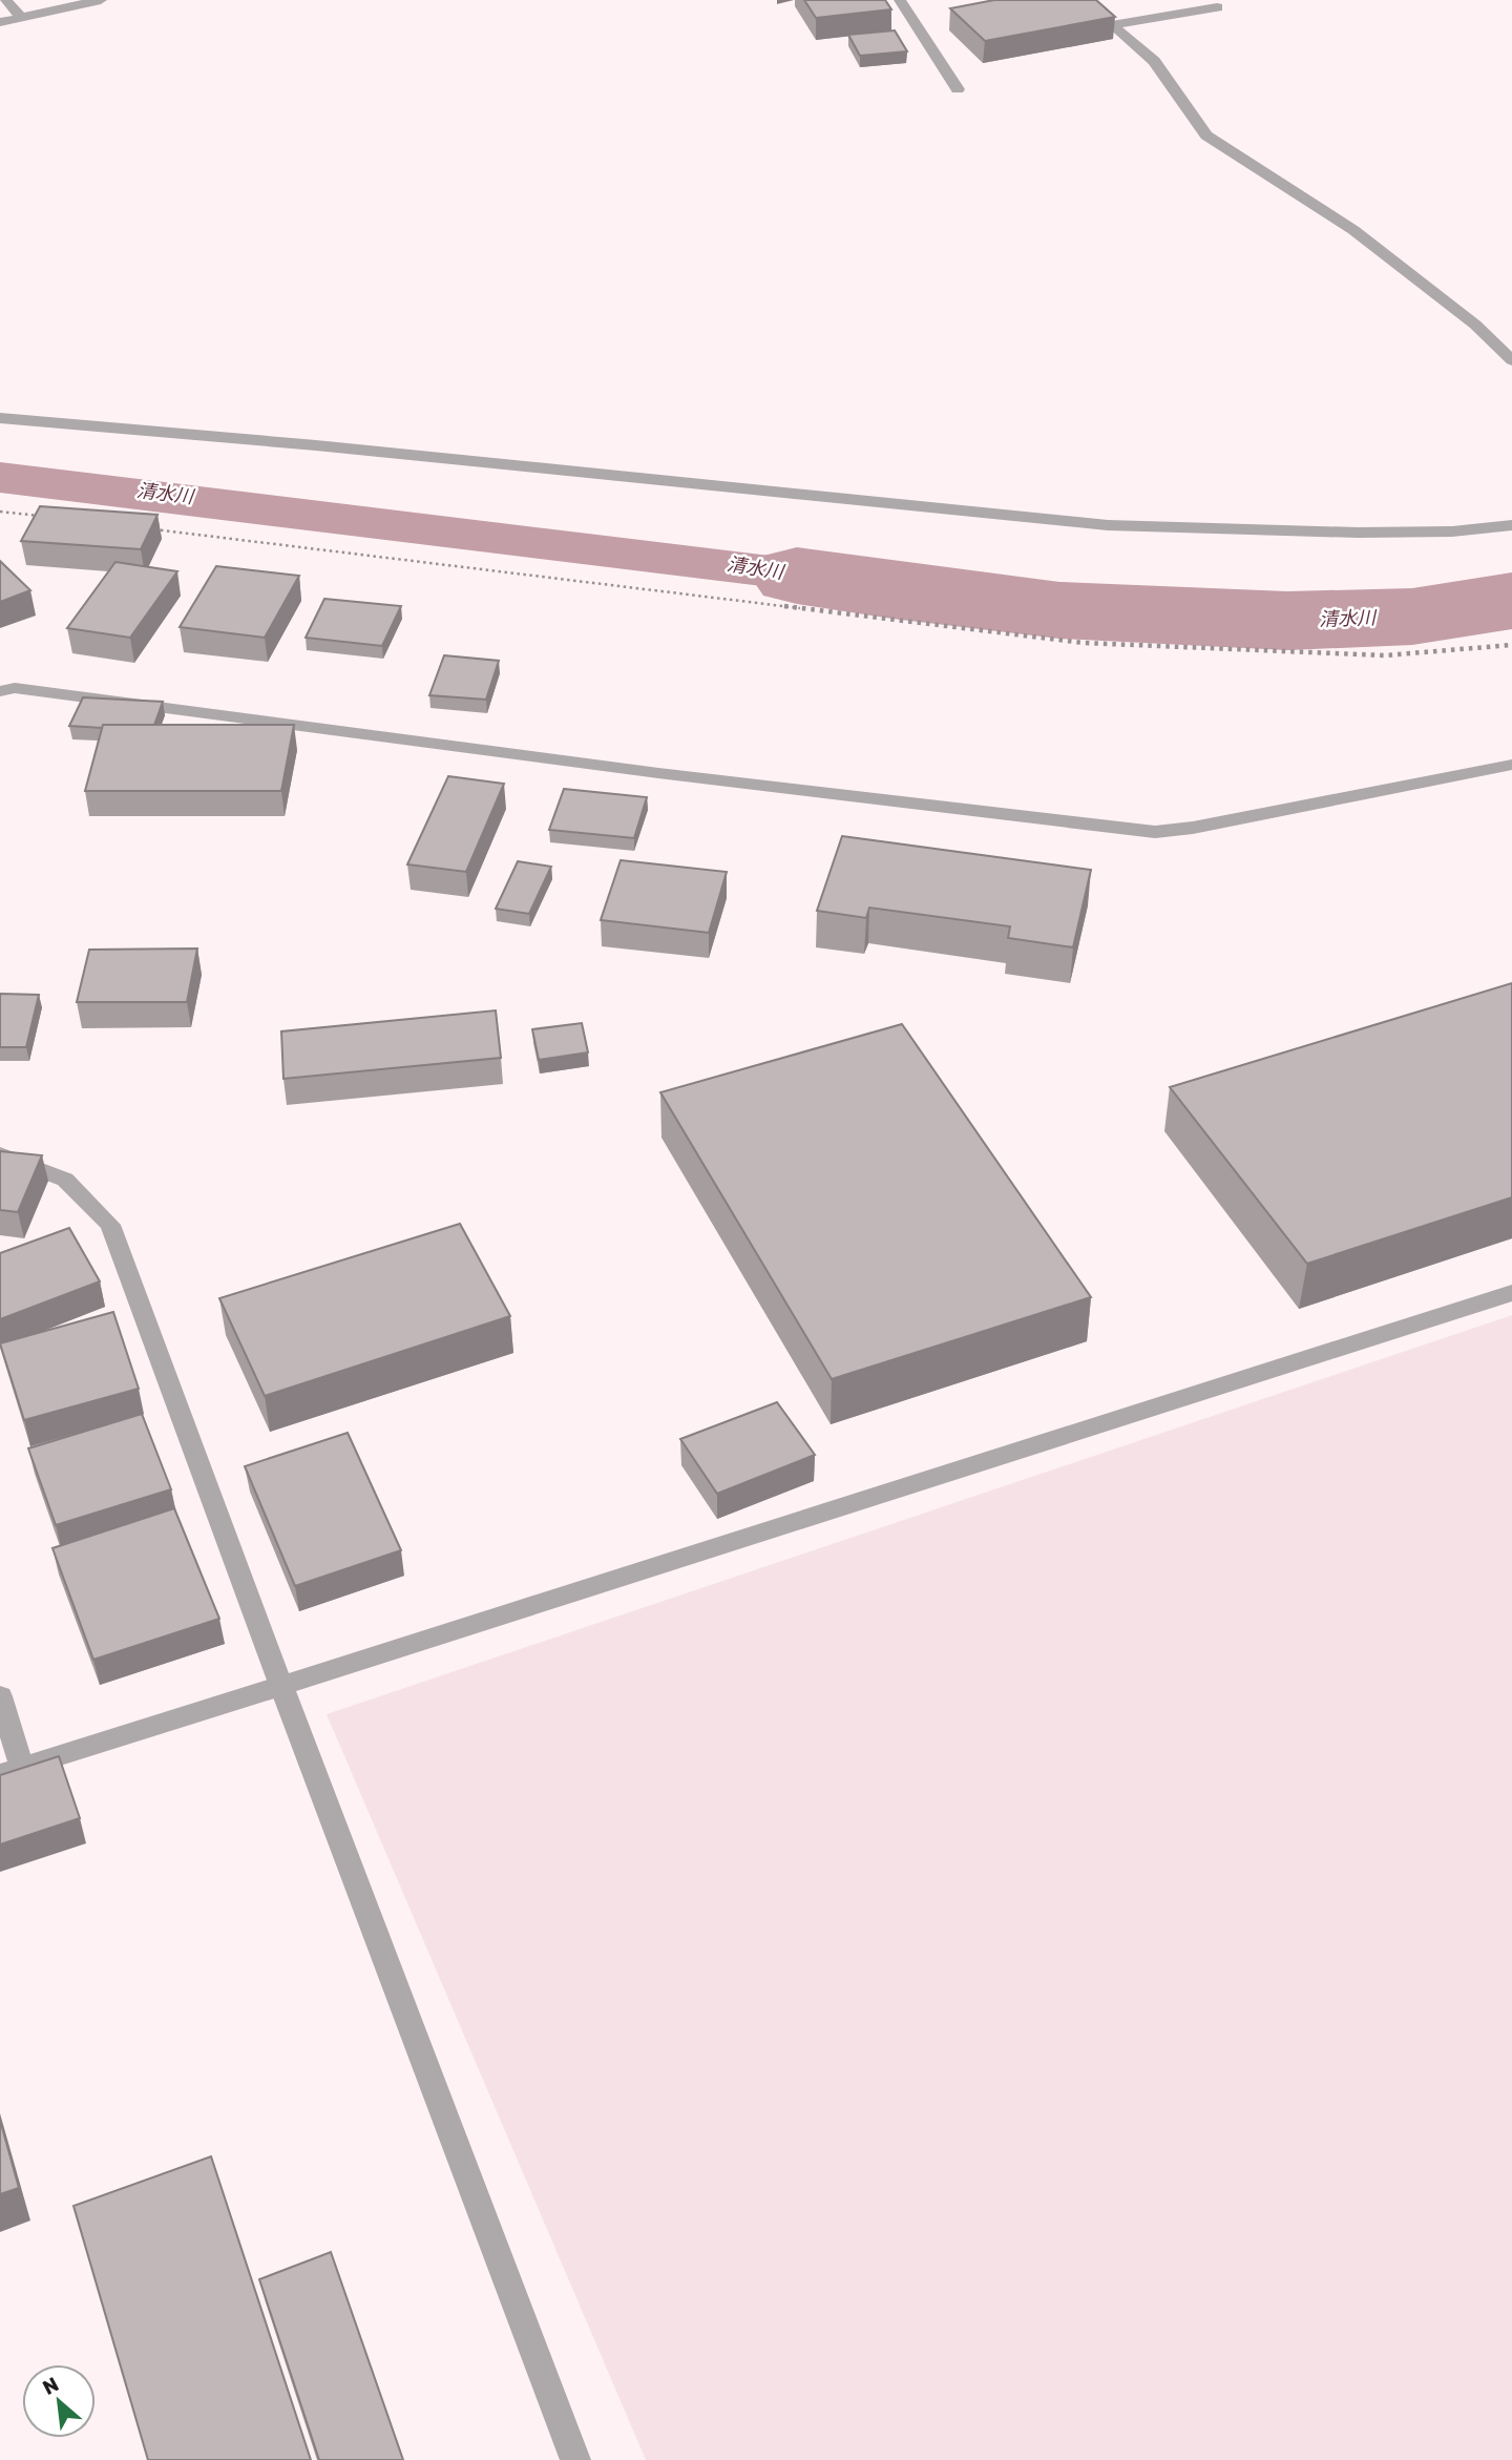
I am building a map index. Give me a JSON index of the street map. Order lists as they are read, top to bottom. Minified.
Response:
{"water":["清水川"],"north":"top left"}
